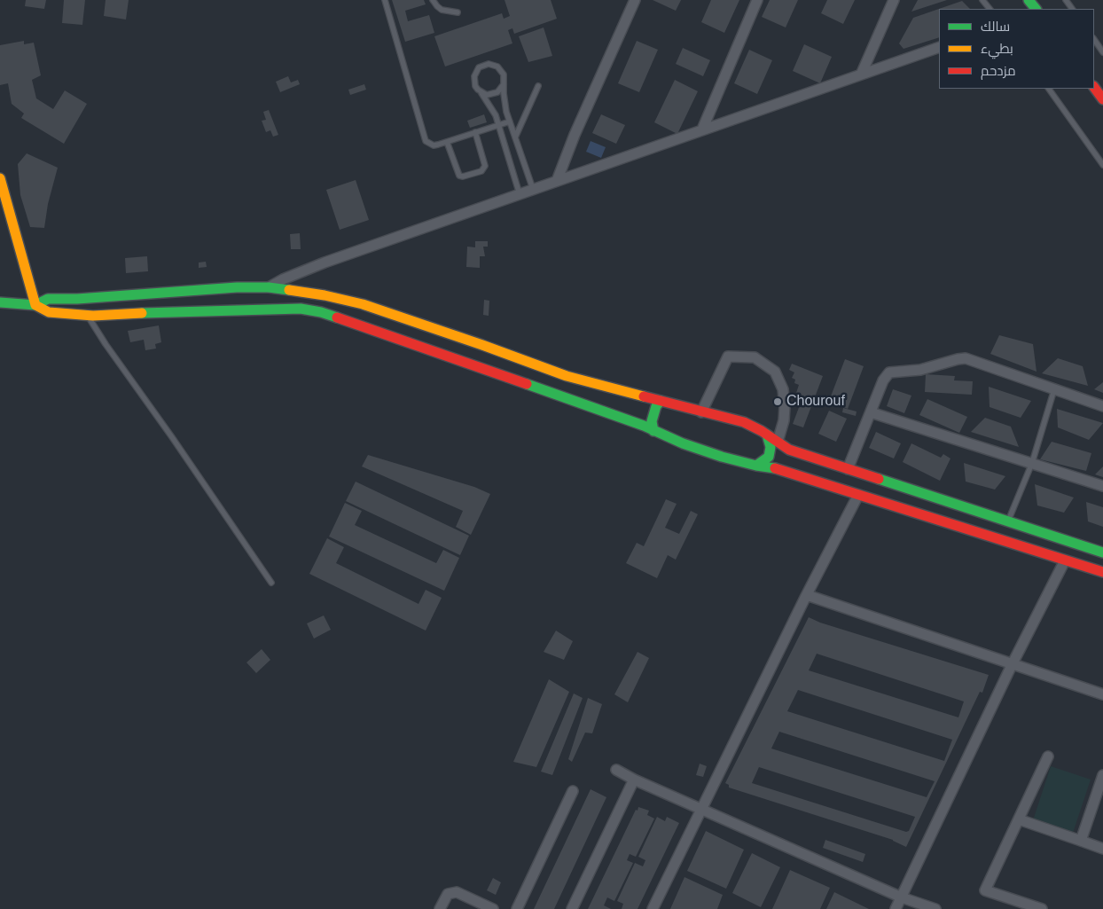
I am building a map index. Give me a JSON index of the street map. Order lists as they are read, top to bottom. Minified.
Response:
{"places":["Chourouf"],"legend":["سالك","بطيء","مزدحم"]}
